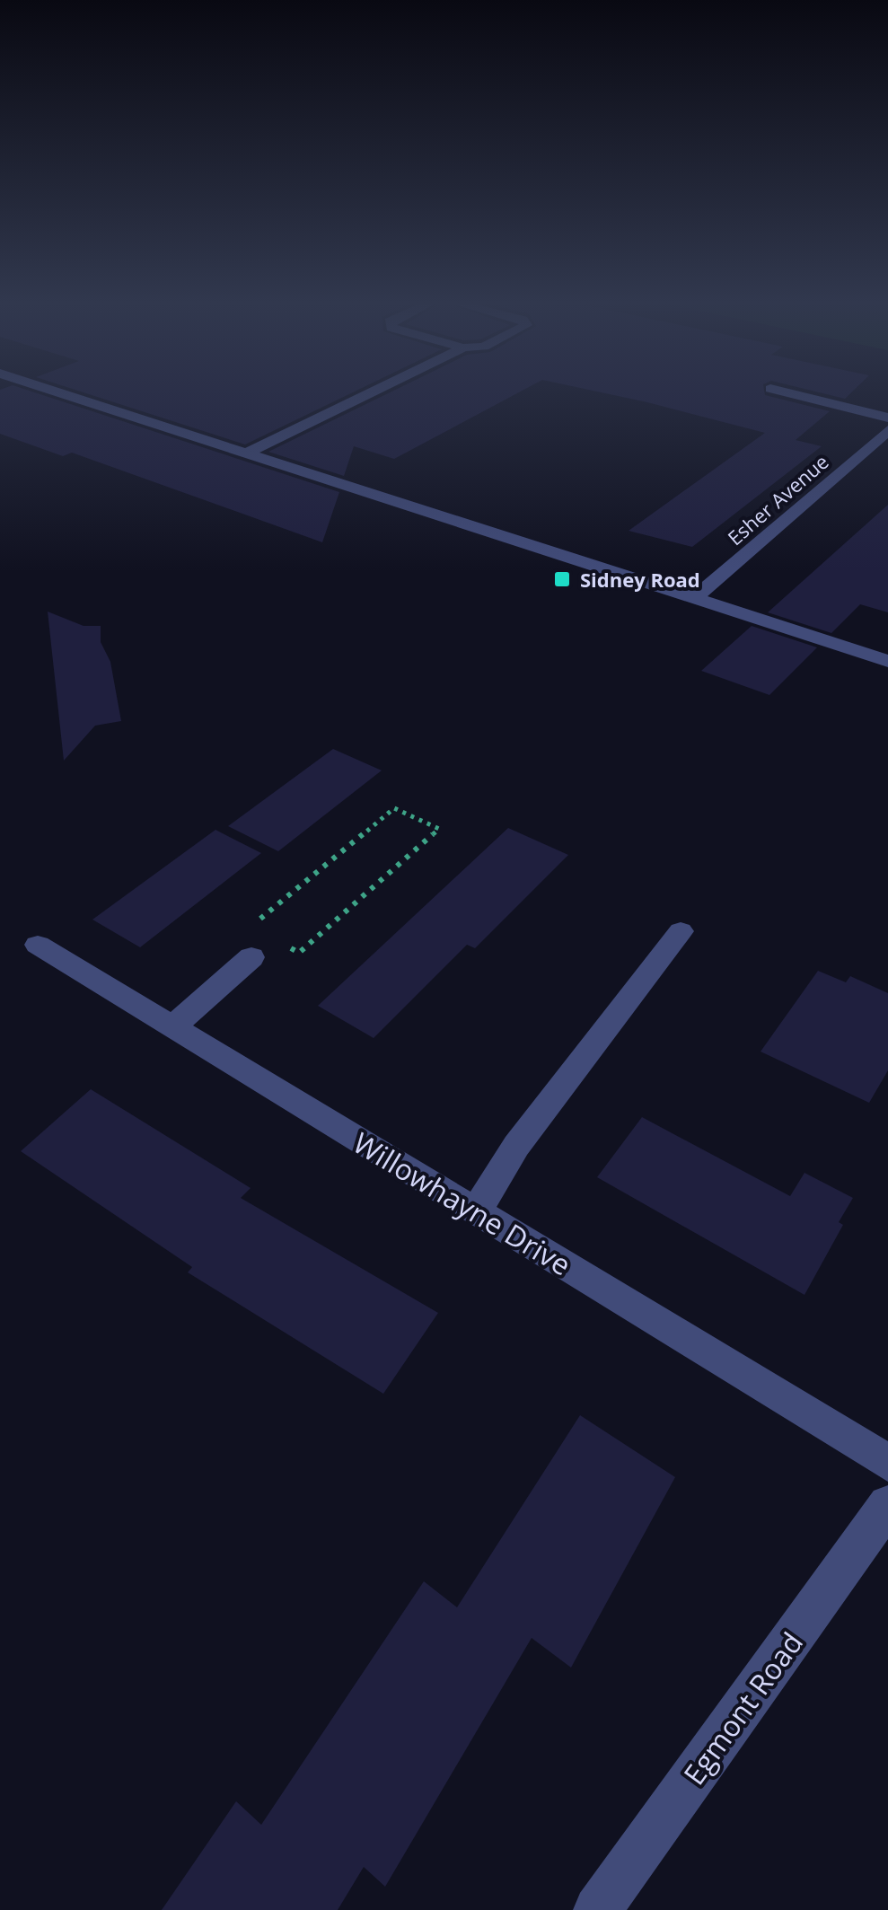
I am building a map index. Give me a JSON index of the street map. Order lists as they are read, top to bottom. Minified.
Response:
{"streets":{"street":["Esher Avenue","Willowhayne Drive","Egmont Road"]},"places":{"transit":["Sidney Road"]}}
